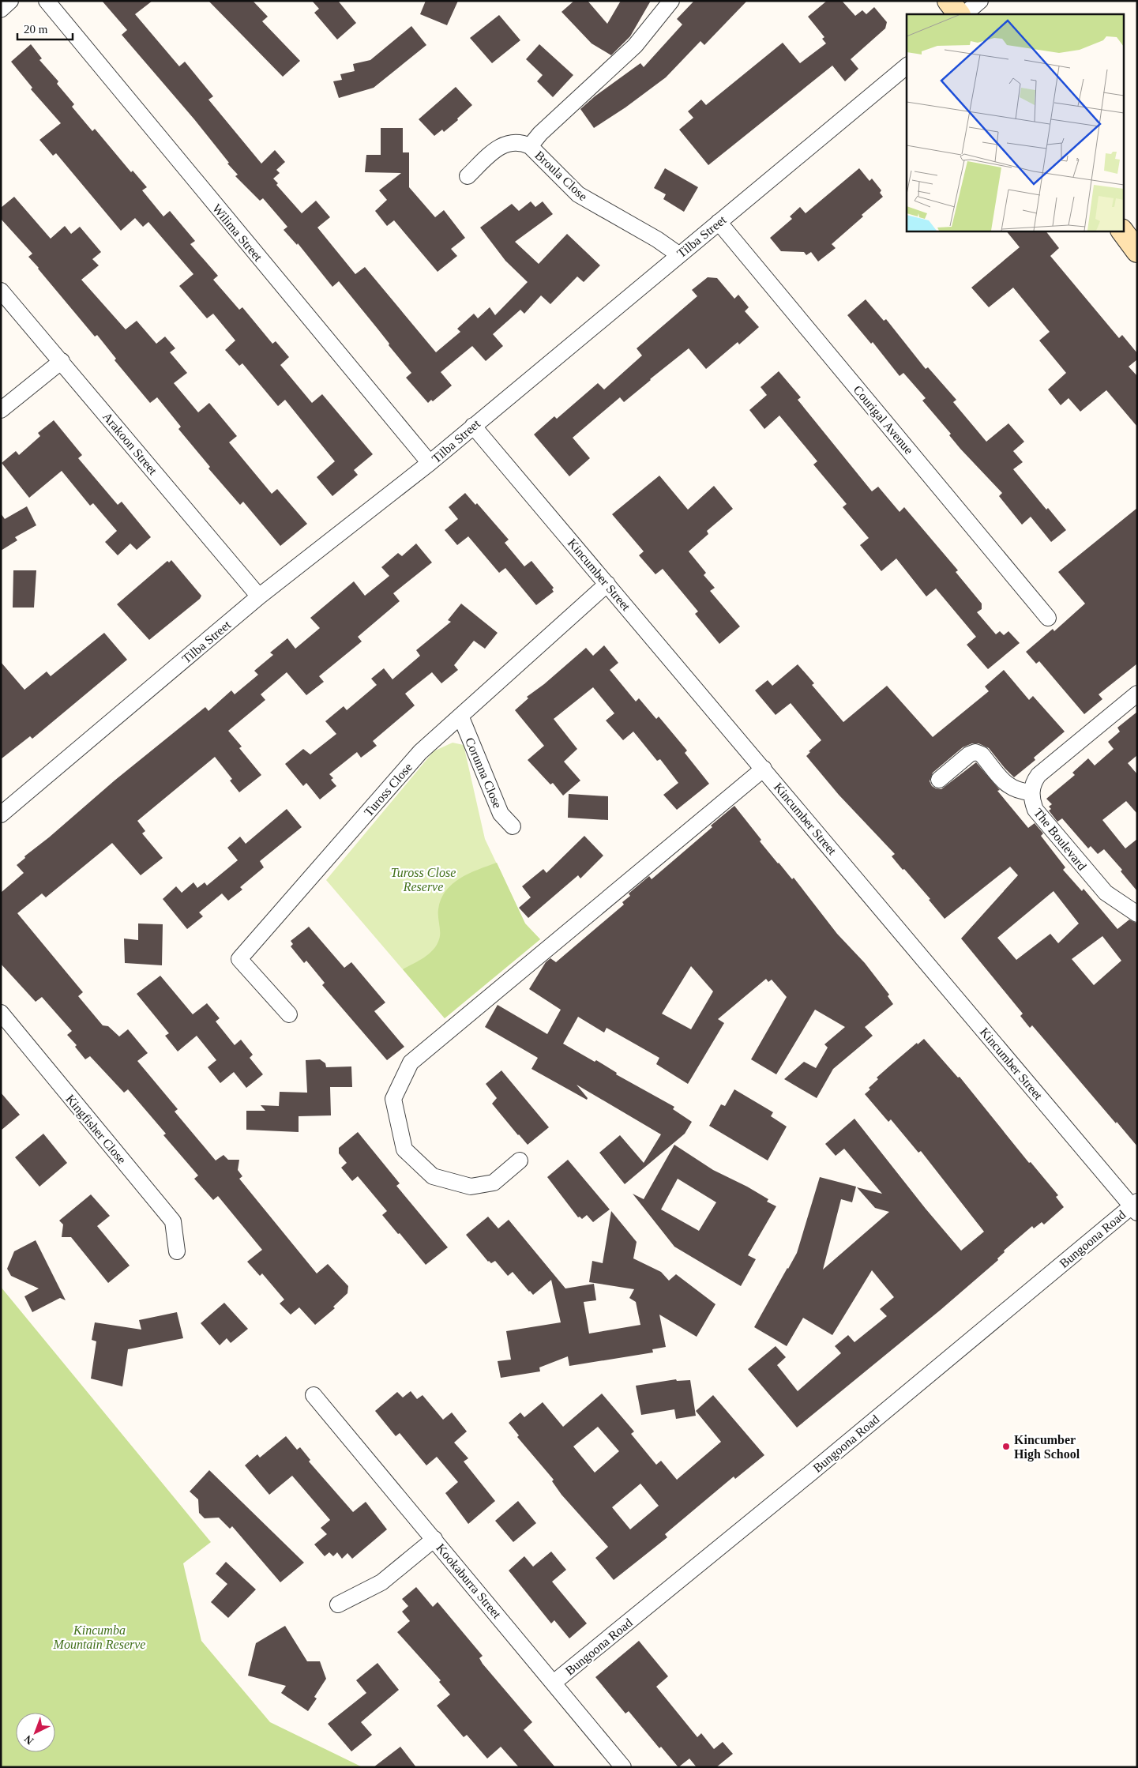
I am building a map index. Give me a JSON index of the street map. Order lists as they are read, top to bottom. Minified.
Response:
{"streets":{"street":["Broula Close","Wilima Street","Tilba Street","Courigal Avenue","Arakoon Street","Kincumber Street","Corunna Close","Tuross Close","The Boulevard","Kingfisher Close","Bungoona Road","Kookaburra Street"]},"crossings":[["Broula Close","Tilba Street"],["Wilima Street","Tilba Street"],["Tilba Street","Courigal Avenue"],["Tilba Street","Arakoon Street"],["Tilba Street","Kincumber Street"],["Kincumber Street","Tuross Close"],["Kincumber Street","Bungoona Road"],["Corunna Close","Tuross Close"],["Bungoona Road","Kookaburra Street"]],"parks":["Tuross Close Reserve","Kincumba Mountain Reserve"],"places":["Kincumber High School"],"scale_bar":"20 m","north":"bottom left"}
